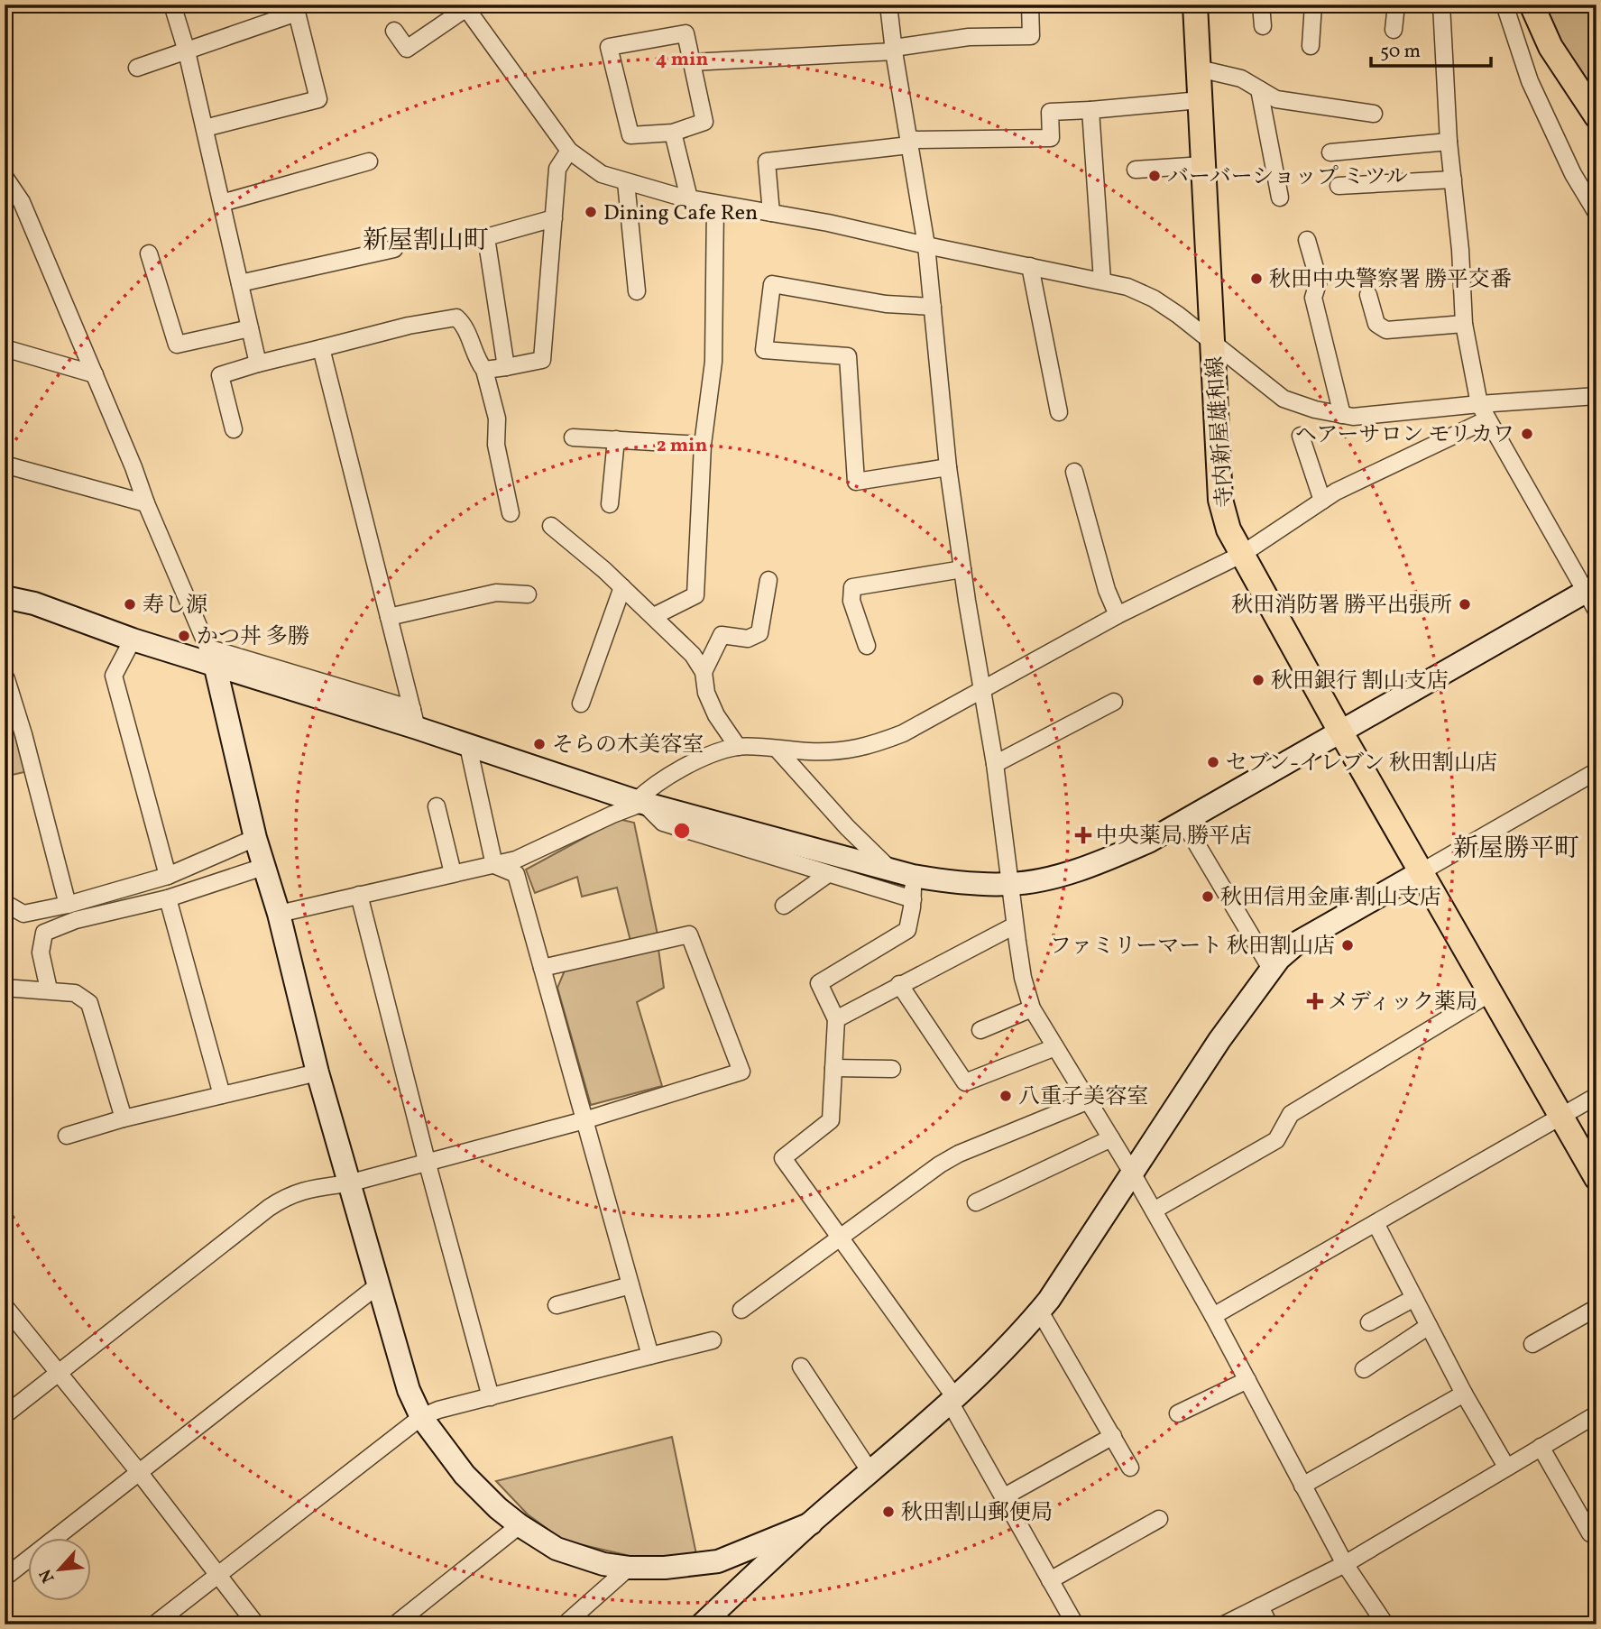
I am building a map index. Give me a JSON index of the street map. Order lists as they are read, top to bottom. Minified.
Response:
{"streets":{"main road":["寺内新屋雄和線"]},"districts":["新屋割山町","新屋勝平町"],"places":{"other":["バーバーショップ ミツル","Dining Cafe Ren","秋田中央警察署 勝平交番","ヘアーサロン モリカワ","寿し源","秋田消防署 勝平出張所","かつ丼 多勝","秋田銀行 割山支店","そらの木美容室","セブン-イレブン 秋田割山店","秋田信用金庫 割山支店","ファミリーマート 秋田割山店","八重子美容室","秋田割山郵便局"],"health":["中央薬局 勝平店","メディック薬局"]},"scale_bar":"50 m","north":"bottom left","rings":["4 min","2 min"]}
